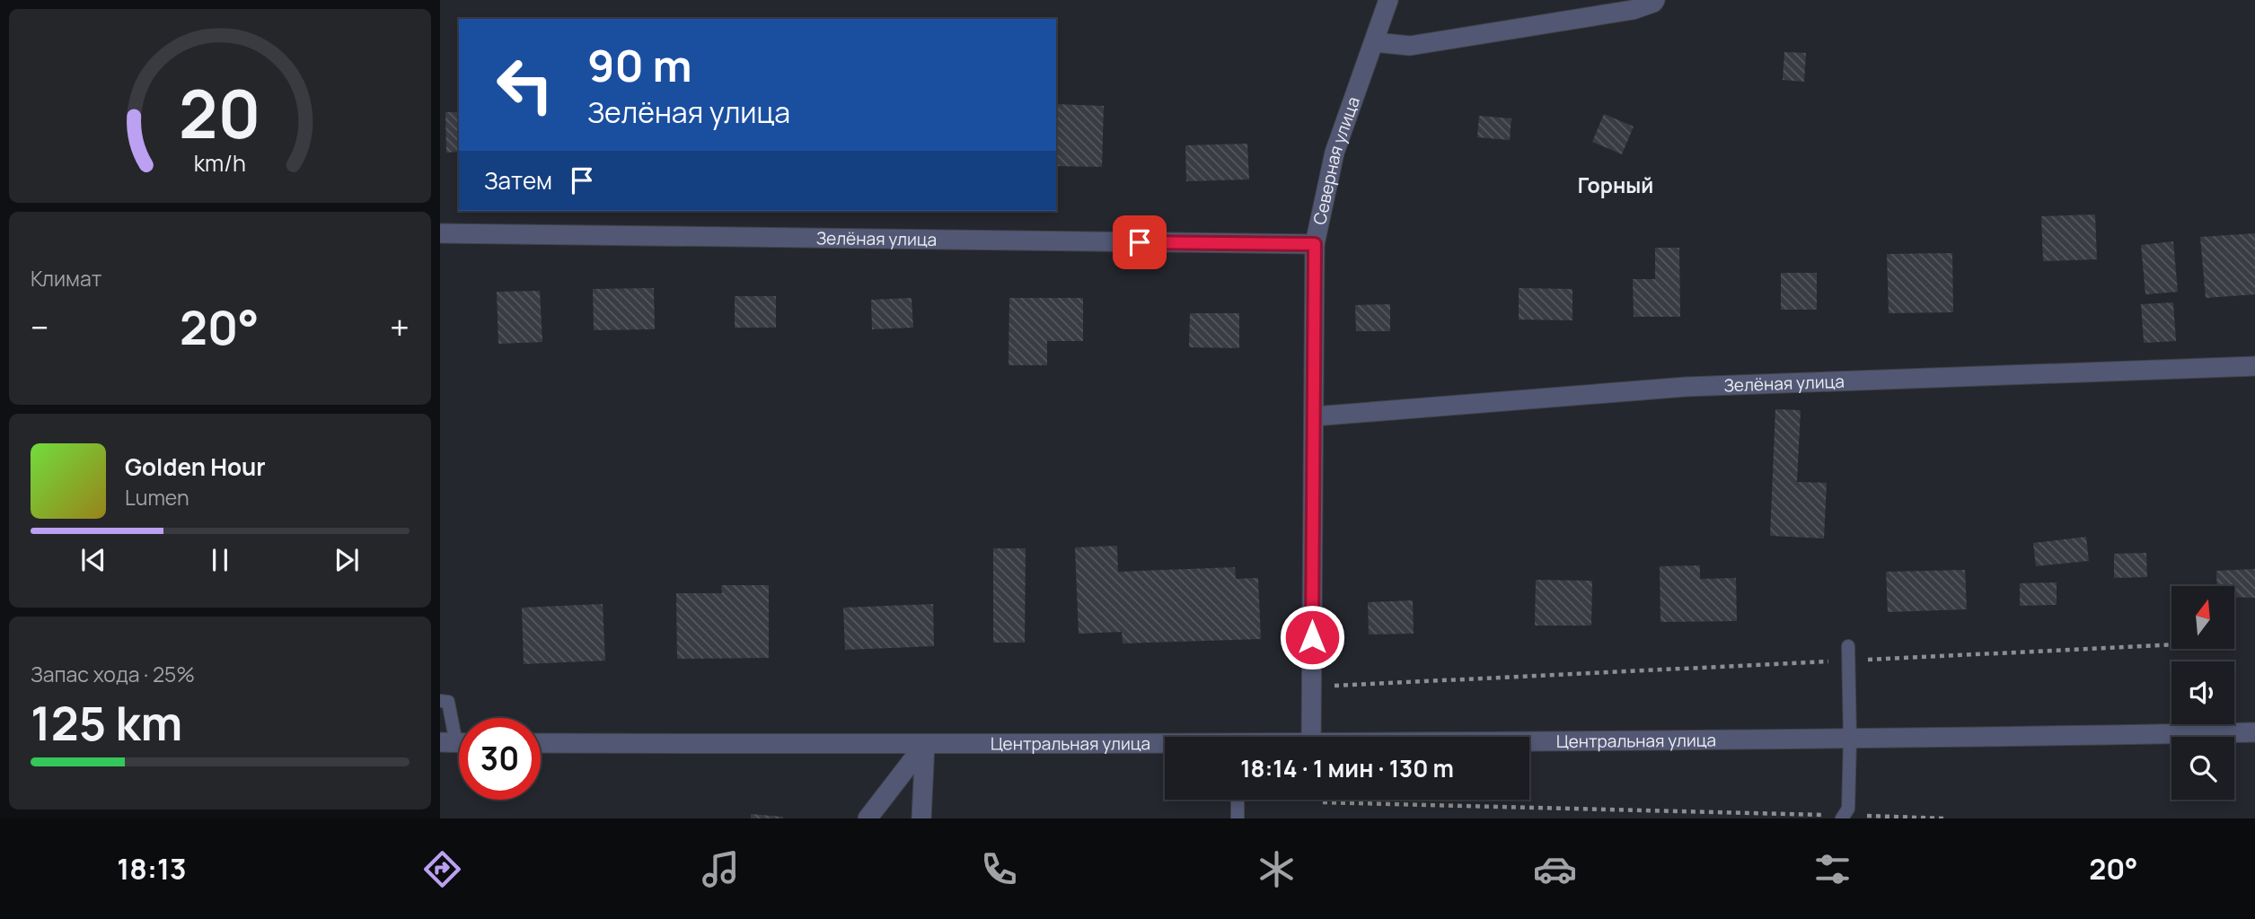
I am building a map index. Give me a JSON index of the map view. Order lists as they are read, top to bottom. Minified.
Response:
{"streets":{"street":["Северная улица","Зелёная улица","Центральная улица"]},"crossings":[["Северная улица","Зелёная улица"]],"districts":["Горный"],"north":"top","page":{"turn":["90 m","Зелёная улица"],"then":"Затем","tile":["Климат",["Запас хода · 25%","125 km"]],"heat":["−","20°","+"],"song":["Golden Hour","Lumen"],"limit":"30","trip":"18:14 · 1 мин · 130 m","tabs":["18:13","20°"],"gauge":["20","km/h"]}}
